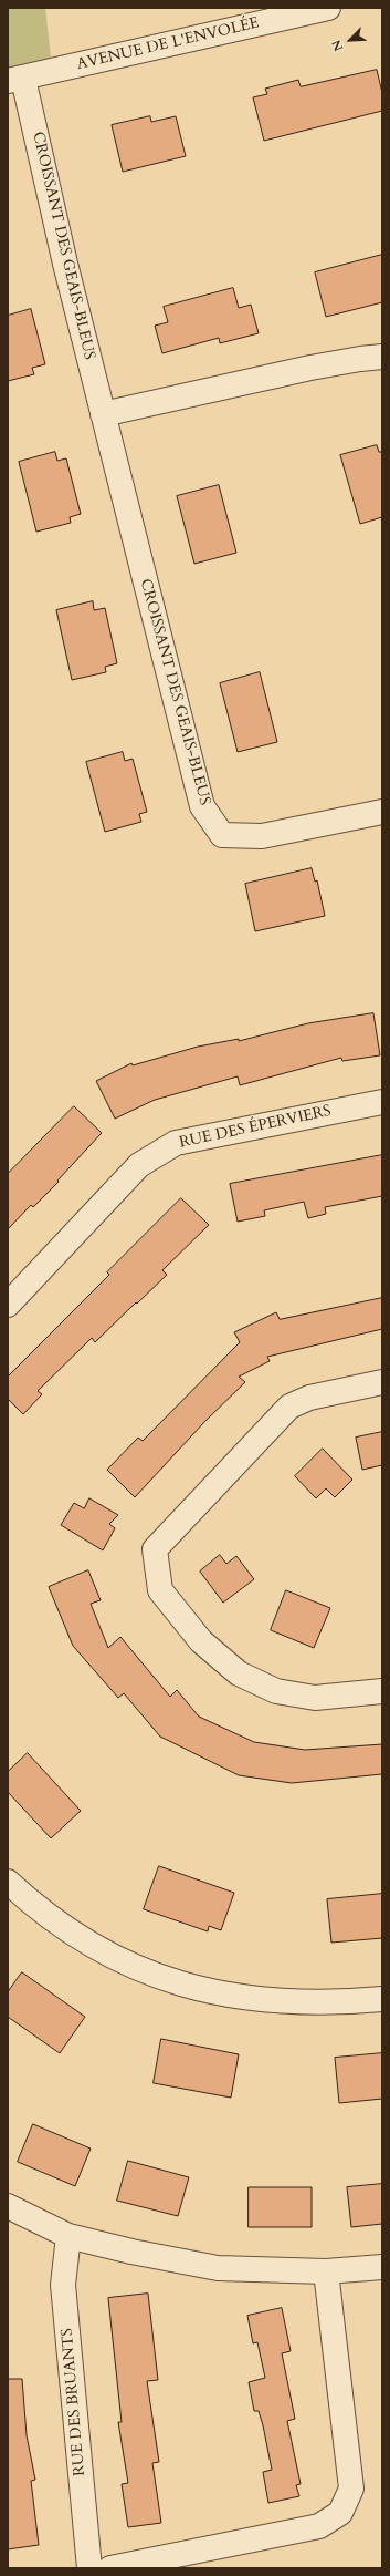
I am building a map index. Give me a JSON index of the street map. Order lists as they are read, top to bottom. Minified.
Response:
{"streets":{"street":["AVENUE DE L'ENVOLÉE","CROISSANT DES GEAIS-BLEUS","RUE DES ÉPERVIERS","RUE DES BRUANTS"]},"crossings":[["AVENUE DE L'ENVOLÉE","CROISSANT DES GEAIS-BLEUS"]],"north":"bottom left"}
